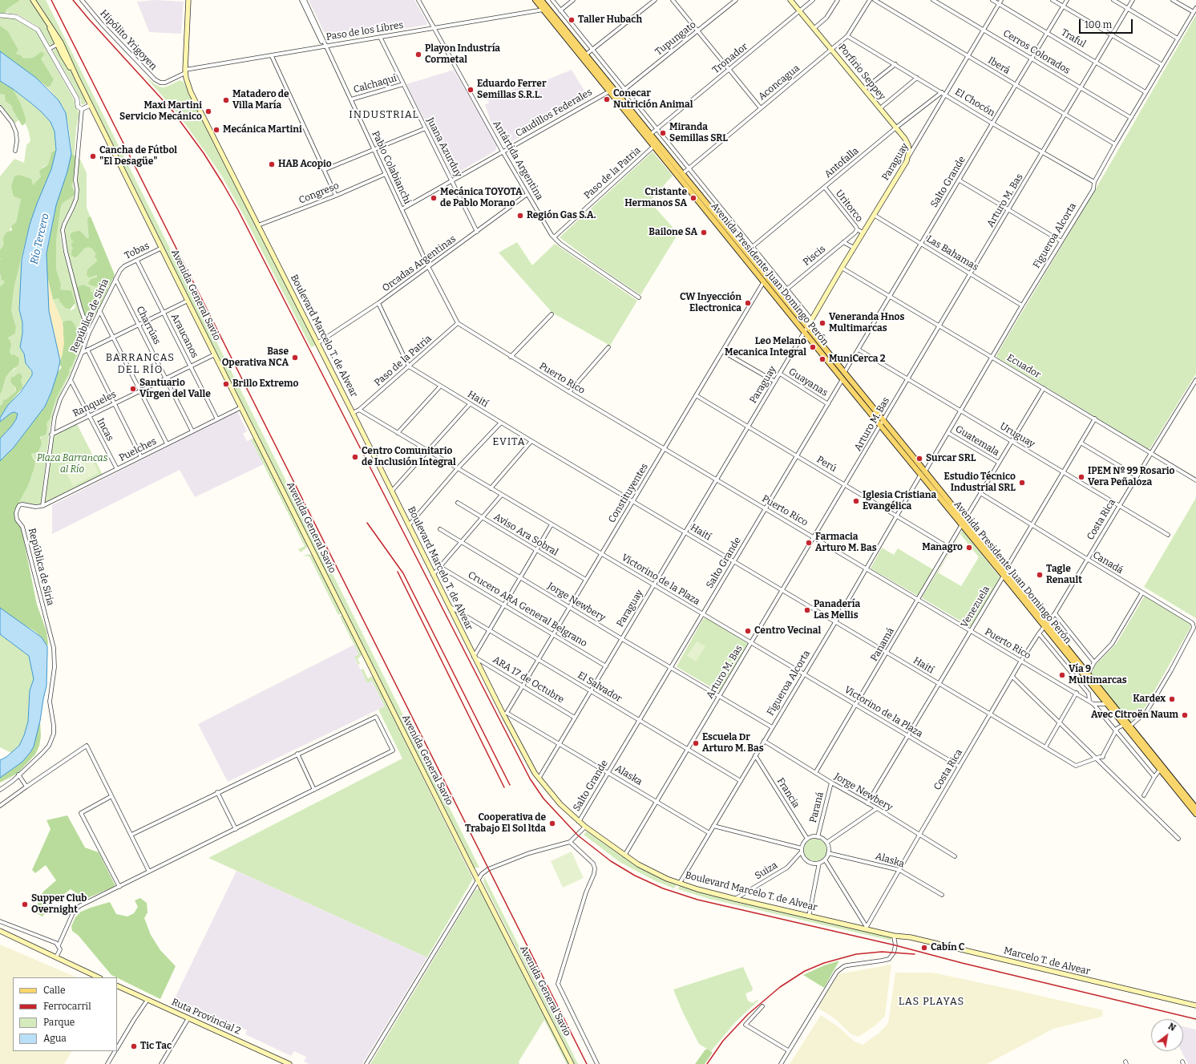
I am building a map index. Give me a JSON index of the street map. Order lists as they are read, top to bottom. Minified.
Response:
{"streets":{"main road":["Porfirio Seppey","Paraguay","Avenida Presidente Juan Domingo Perón","Avenida General Savio","Boulevard Marcelo T. de Alvear","Marcelo T. de Alvear","Ruta Provincial 2"],"street":["Paso de los Libres","Tupungato","Traful","Hipólito Yrigoyen","Cerros Colorados","Tronador","Iberá","Aconcagua","Calchaquí","El Chocón","Caudillos Federales","Juana Azurduy","Antártida Argentina","Antofalla","Pablo Colabianchi","Paso de la Patria","Salto Grande","Congreso","Arturo M. Bas","Uritorco","Figueroa Alcorta","Tobas","Las Bahamas","Piscis","Orcadas Argentinas","República de Siria","Charrúas","Araucanos","Ecuador","Puerto Rico","Guayanas","Haití","Ranqueles","Incas","Uruguay","Guatemala","Puelches","Perú","Constituyentes","Costa Rica","Aviso Ara Sobral","Canadá","Victorino de la Plaza","Jorge Newbery","Venezuela","Crucero ARA General Belgrano","Panamá","ARA 17 de Octubre","El Salvador","Alaska","Francia","Paraná","Suiza"]},"crossings":[["Paso de los Libres","Hipólito Yrigoyen"],["Paso de los Libres","Juana Azurduy"],["Paso de los Libres","Antártida Argentina"],["Paso de los Libres","Pablo Colabianchi"],["Paso de los Libres","Avenida Presidente Juan Domingo Perón"],["Paso de los Libres","Boulevard Marcelo T. de Alvear"],["Tupungato","Avenida Presidente Juan Domingo Perón"],["Traful","Paraguay"],["Traful","Salto Grande"],["Traful","Arturo M. Bas"],["Traful","Figueroa Alcorta"],["Hipólito Yrigoyen","Boulevard Marcelo T. de Alvear"],["Cerros Colorados","Paraguay"],["Cerros Colorados","Salto Grande"],["Cerros Colorados","Arturo M. Bas"],["Cerros Colorados","Figueroa Alcorta"],["Tronador","Porfirio Seppey"],["Tronador","Avenida Presidente Juan Domingo Perón"],["Iberá","Paraguay"],["Iberá","Salto Grande"],["Iberá","Arturo M. Bas"],["Iberá","Figueroa Alcorta"],["Porfirio Seppey","Aconcagua"],["Porfirio Seppey","Paraguay"],["Porfirio Seppey","Antofalla"],["Aconcagua","El Chocón"],["Aconcagua","Avenida Presidente Juan Domingo Perón"],["Calchaquí","Juana Azurduy"],["Calchaquí","Pablo Colabianchi"],["El Chocón","Paraguay"],["El Chocón","Antofalla"],["El Chocón","Salto Grande"],["El Chocón","Arturo M. Bas"],["El Chocón","Figueroa Alcorta"],["Caudillos Federales","Juana Azurduy"],["Caudillos Federales","Antártida Argentina"],["Caudillos Federales","Pablo Colabianchi"],["Caudillos Federales","Avenida Presidente Juan Domingo Perón"],["Juana Azurduy","Orcadas Argentinas"],["Antártida Argentina","Paso de la Patria"],["Antártida Argentina","Orcadas Argentinas"],["Paraguay","Antofalla"],["Paraguay","Uritorco"],["Paraguay","Las Bahamas"],["Paraguay","Avenida Presidente Juan Domingo Perón"],["Paraguay","Boulevard Marcelo T. de Alvear"],["Paraguay","Ecuador"],["Paraguay","Puerto Rico"],["Paraguay","Guayanas"],["Paraguay","Haití"],["Paraguay","Perú"],["Paraguay","Victorino de la Plaza"],["Paraguay","Jorge Newbery"],["Paraguay","Crucero ARA General Belgrano"],["Paraguay","ARA 17 de Octubre"],["Paraguay","El Salvador"],["Paraguay","Alaska"],["Antofalla","Uritorco"],["Antofalla","Avenida Presidente Juan Domingo Perón"],["Pablo Colabianchi","Paso de la Patria"],["Pablo Colabianchi","Congreso"],["Pablo Colabianchi","Orcadas Argentinas"],["Pablo Colabianchi","Puerto Rico"],["Paso de la Patria","Avenida Presidente Juan Domingo Perón"],["Paso de la Patria","Puerto Rico"],["Paso de la Patria","Haití"],["Paso de la Patria","Victorino de la Plaza"],["Salto Grande","Las Bahamas"],["Salto Grande","Avenida Presidente Juan Domingo Perón"],["Salto Grande","Boulevard Marcelo T. de Alvear"],["Salto Grande","Ecuador"],["Salto Grande","Puerto Rico"],["Salto Grande","Guayanas"],["Salto Grande","Haití"],["Salto Grande","Uruguay"],["Salto Grande","Perú"],["Salto Grande","Victorino de la Plaza"],["Salto Grande","Jorge Newbery"],["Salto Grande","El Salvador"],["Salto Grande","Alaska"],["Congreso","Boulevard Marcelo T. de Alvear"],["Arturo M. Bas","Las Bahamas"],["Arturo M. Bas","Avenida Presidente Juan Domingo Perón"],["Arturo M. Bas","Boulevard Marcelo T. de Alvear"],["Arturo M. Bas","Ecuador"],["Arturo M. Bas","Puerto Rico"],["Arturo M. Bas","Haití"],["Arturo M. Bas","Uruguay"],["Arturo M. Bas","Perú"],["Arturo M. Bas","Victorino de la Plaza"],["Arturo M. Bas","Jorge Newbery"],["Arturo M. Bas","El Salvador"],["Arturo M. Bas","Alaska"],["Uritorco","Piscis"],["Figueroa Alcorta","Las Bahamas"],["Figueroa Alcorta","Avenida Presidente Juan Domingo Perón"],["Figueroa Alcorta","Boulevard Marcelo T. de Alvear"],["Figueroa Alcorta","Ecuador"],["Figueroa Alcorta","Puerto Rico"],["Figueroa Alcorta","Haití"],["Figueroa Alcorta","Uruguay"],["Figueroa Alcorta","Guatemala"],["Figueroa Alcorta","Perú"],["Figueroa Alcorta","Victorino de la Plaza"],["Figueroa Alcorta","Jorge Newbery"],["Figueroa Alcorta","El Salvador"],["Figueroa Alcorta","Alaska"],["Figueroa Alcorta","Francia"],["Tobas","Avenida General Savio"],["Tobas","República de Siria"],["Tobas","Araucanos"],["Piscis","Avenida Presidente Juan Domingo Perón"],["Orcadas Argentinas","Boulevard Marcelo T. de Alvear"],["Avenida Presidente Juan Domingo Perón","Constituyentes"],["Avenida Presidente Juan Domingo Perón","Costa Rica"],["Avenida Presidente Juan Domingo Perón","Canadá"],["Avenida Presidente Juan Domingo Perón","Venezuela"],["Avenida Presidente Juan Domingo Perón","Panamá"],["Avenida General Savio","Ranqueles"],["Avenida General Savio","Puelches"],["República de Siria","Charrúas"],["República de Siria","Ranqueles"],["República de Siria","Incas"],["República de Siria","Puelches"],["Charrúas","Ranqueles"],["Charrúas","Puelches"],["Araucanos","Ranqueles"],["Araucanos","Puelches"],["Boulevard Marcelo T. de Alvear","Constituyentes"],["Boulevard Marcelo T. de Alvear","Costa Rica"],["Boulevard Marcelo T. de Alvear","ARA 17 de Octubre"],["Boulevard Marcelo T. de Alvear","El Salvador"],["Boulevard Marcelo T. de Alvear","Alaska"],["Boulevard Marcelo T. de Alvear","Suiza"],["Boulevard Marcelo T. de Alvear","Marcelo T. de Alvear"],["Ecuador","Costa Rica"],["Ecuador","Venezuela"],["Ecuador","Panamá"],["Puerto Rico","Constituyentes"],["Puerto Rico","Costa Rica"],["Puerto Rico","Venezuela"],["Puerto Rico","Panamá"],["Guayanas","Constituyentes"],["Haití","Constituyentes"],["Haití","Costa Rica"],["Haití","Venezuela"],["Haití","Panamá"],["Ranqueles","Incas"],["Incas","Puelches"],["Uruguay","Costa Rica"],["Uruguay","Venezuela"],["Uruguay","Panamá"],["Guatemala","Panamá"],["Perú","Constituyentes"],["Perú","Panamá"],["Constituyentes","Aviso Ara Sobral"],["Constituyentes","Victorino de la Plaza"],["Constituyentes","Jorge Newbery"],["Constituyentes","Crucero ARA General Belgrano"],["Constituyentes","ARA 17 de Octubre"],["Constituyentes","El Salvador"],["Constituyentes","Alaska"],["Costa Rica","Canadá"],["Costa Rica","Victorino de la Plaza"],["Costa Rica","Jorge Newbery"],["Costa Rica","Alaska"],["Canadá","Venezuela"],["Canadá","Panamá"],["Victorino de la Plaza","Venezuela"],["Victorino de la Plaza","Panamá"],["Jorge Newbery","Venezuela"],["Jorge Newbery","Panamá"],["Jorge Newbery","Paraná"],["Alaska","Francia"],["Alaska","Paraná"],["Alaska","Suiza"],["Francia","Paraná"],["Francia","Suiza"],["Paraná","Suiza"]],"districts":["INDUSTRIAL","BARRANCAS DEL RÍO","EVITA","LAS PLAYAS"],"water":["Río Tercero"],"parks":["Plaza Barrancas al Río"],"places":["Taller Hubach","Playon Industría Cormetal","Eduardo Ferrer Semillas S.R.L.","Conecar Nutrición Animal","Matadero de Villa María","Maxi Martini Servicio Mecánico","Mecánica Martini","Miranda Semillas SRL","Cancha de Fútbol \"El Desagüe\"","HAB Acopio","Mecánica TOYOTA de Pablo Morano","Cristante Hermanos SA","Región Gas S.A.","Bailone SA","CW Inyección Electronica","Veneranda Hnos Multimarcas","Leo Melano Mecanica Integral","Base Operativa NCA","MuniCerca 2","Brillo Extremo","Santuario Vírgen del Valle","Centro Comunitario de Inclusión Integral","Surcar SRL","IPEM Nº 99 Rosario Vera Peñaloza","Estudio Técnico Industrial SRL","Iglesia Cristiana Evangélica","Farmacia Arturo M. Bas","Managro","Tagle Renault","Panadería Las Mellis","Centro Vecinal","Vía 9 Multimarcas","Kardex","Avec Citroën Naum","Escuela Dr Arturo M. Bas","Cooperativa de Trabajo El Sol ltda","Supper Club Overnight","Cabín C","Tic Tac"],"legend":["Calle","Ferrocarril","Parque","Agua"],"scale_bar":"100 m","north":"top right"}
